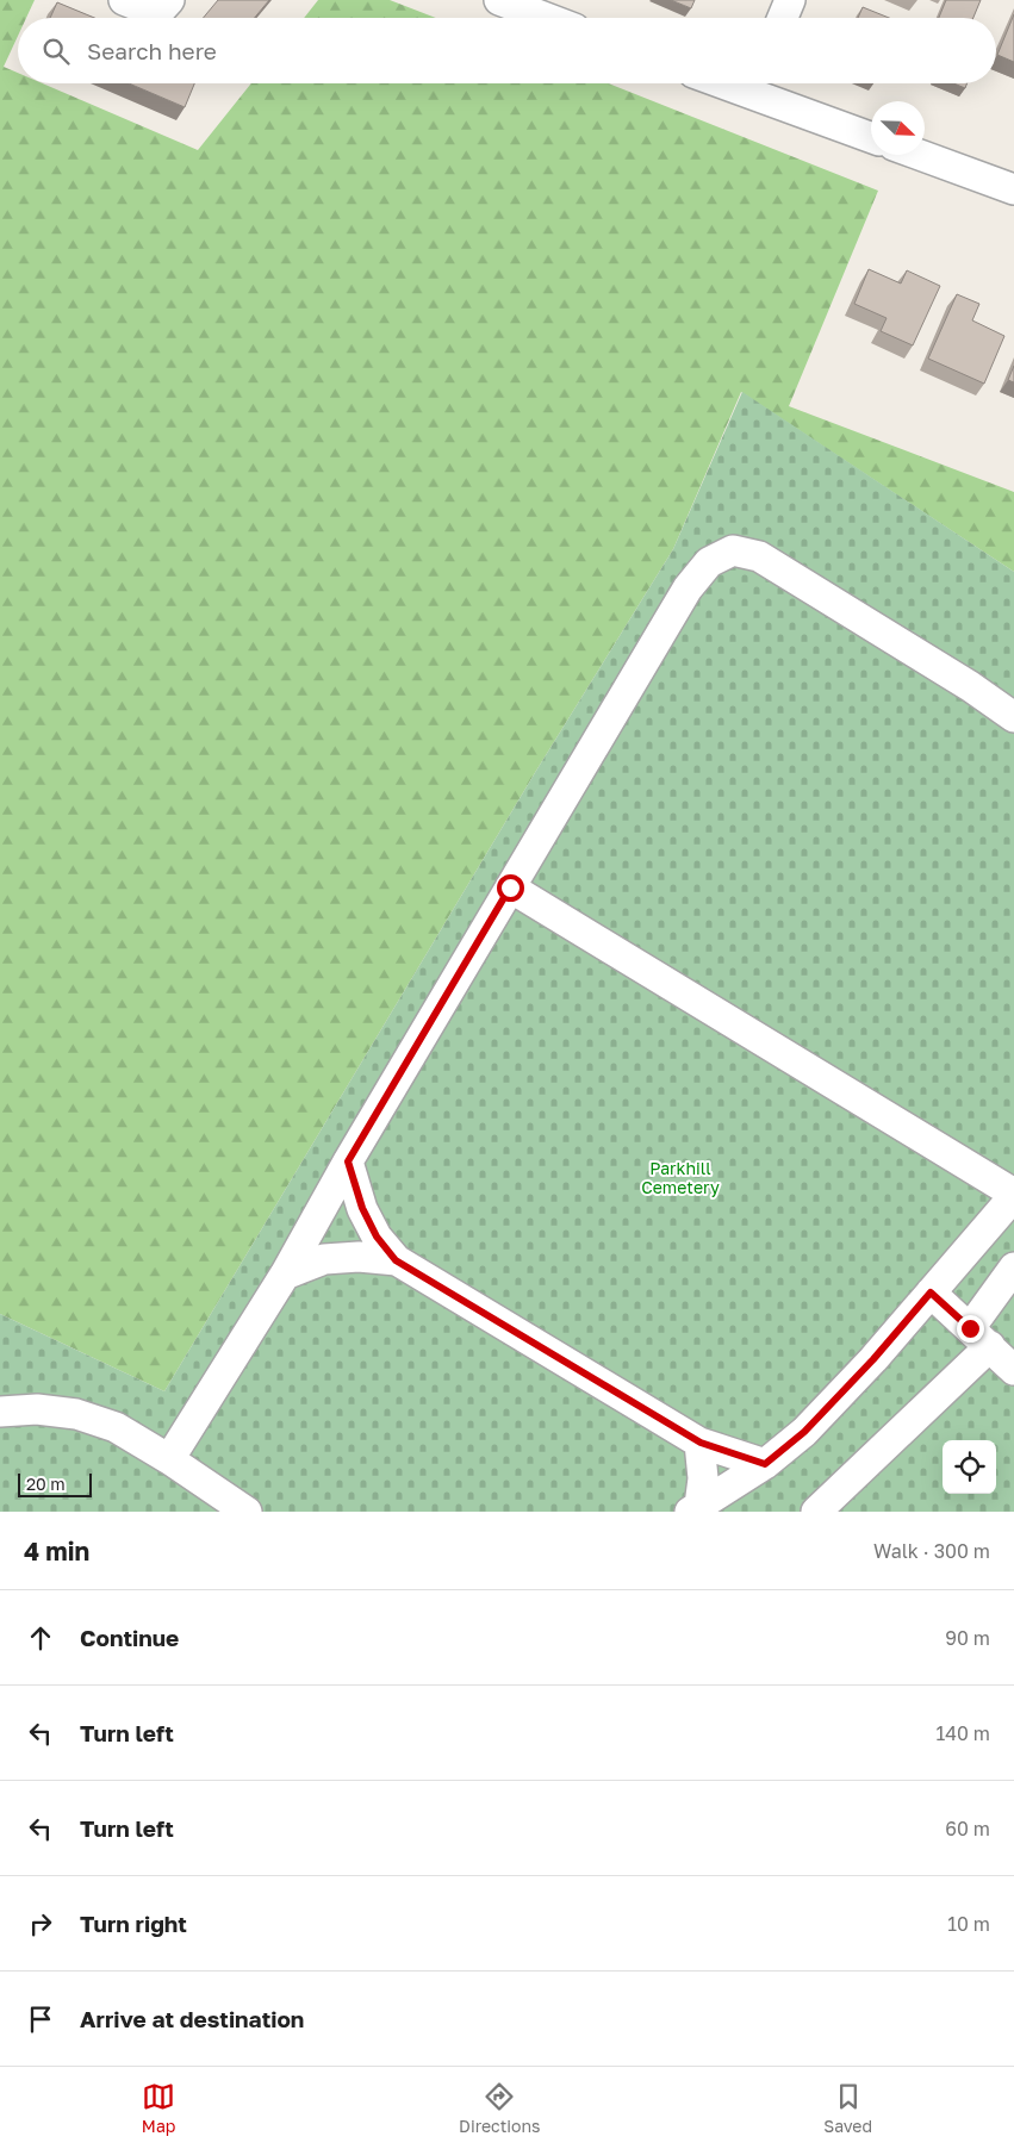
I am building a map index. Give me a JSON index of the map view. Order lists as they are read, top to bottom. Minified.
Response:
{"parks":["Parkhill Cemetery"],"scale_bar":"20 m","north":"bottom right","page":{"search":"Search here","scale":"20 m","heading":["4 min","Walk · 300 m"],"list":[["Continue","90 m"],["Turn left","140 m"],["Turn left","60 m"],["Turn right","10 m"],"Arrive at destination"],"nav":["Map","Directions","Saved"]}}
